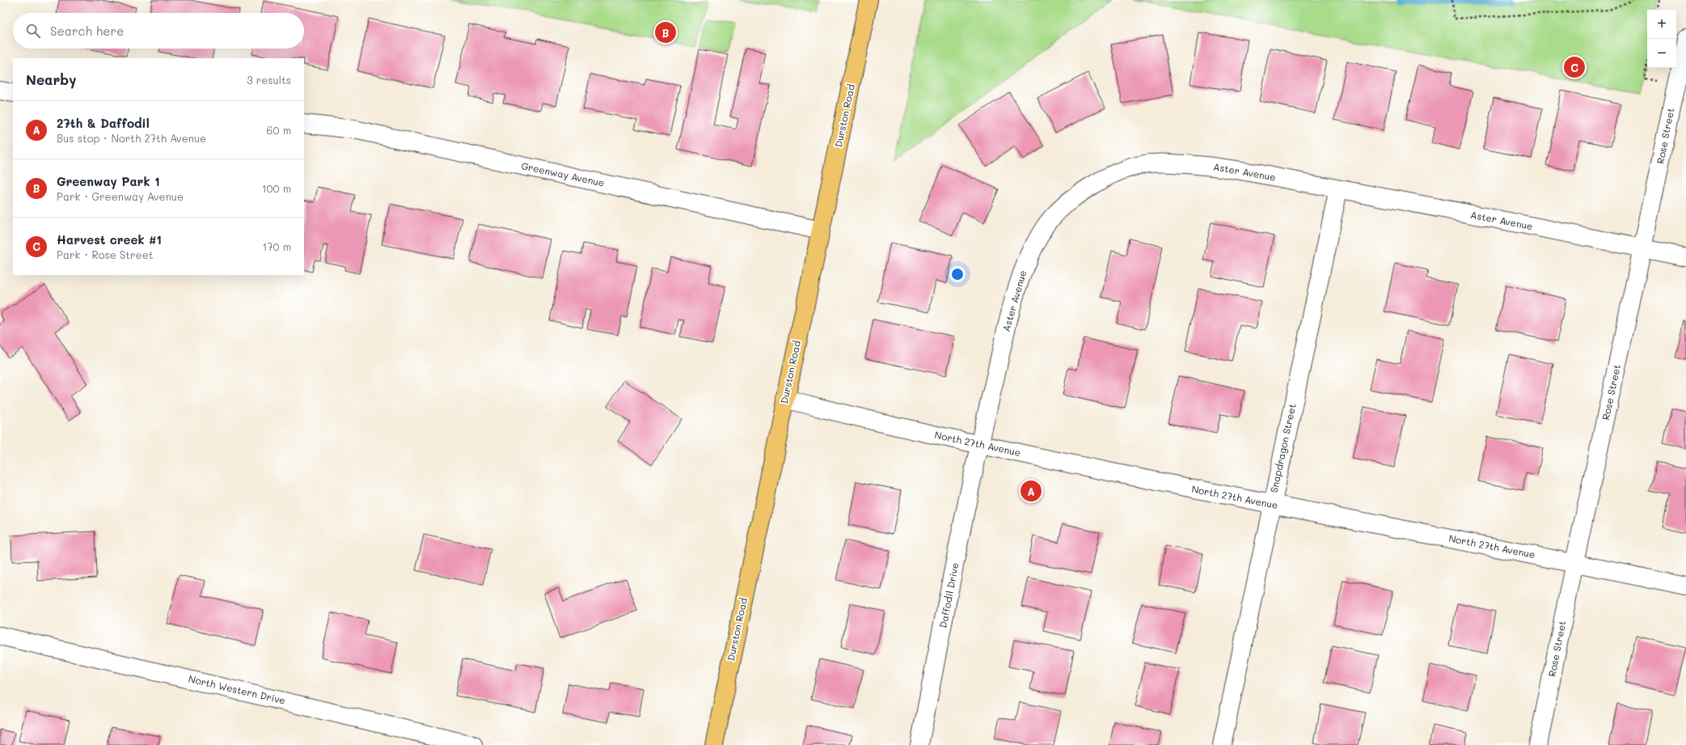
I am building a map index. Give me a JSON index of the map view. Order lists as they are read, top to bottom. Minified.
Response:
{"streets":{"main road":["Durston Road"],"street":["Rose Street","Aster Avenue","Greenway Avenue","North 27th Avenue","Snapdragon Street","Daffodil Drive","North Western Drive"]},"crossings":[["Durston Road","Greenway Avenue"],["Durston Road","North 27th Avenue"],["Rose Street","Aster Avenue"],["Rose Street","North 27th Avenue"],["Aster Avenue","North 27th Avenue"],["Aster Avenue","Snapdragon Street"],["Aster Avenue","Daffodil Drive"],["North 27th Avenue","Snapdragon Street"],["North 27th Avenue","Daffodil Drive"]],"page":{"map_buttons":["+","−"],"search":"Search here","pins":["B","C","A"],"heading":["Nearby","3 results"],"list":[{"mark":"A","name":"27th & Daffodil","note":"Bus stop · North 27th Avenue","value":"60 m"},{"mark":"B","name":"Greenway Park 1","note":"Park · Greenway Avenue","value":"100 m"},{"mark":"C","name":"Harvest creek #1","note":"Park · Rose Street","value":"170 m"}]}}
